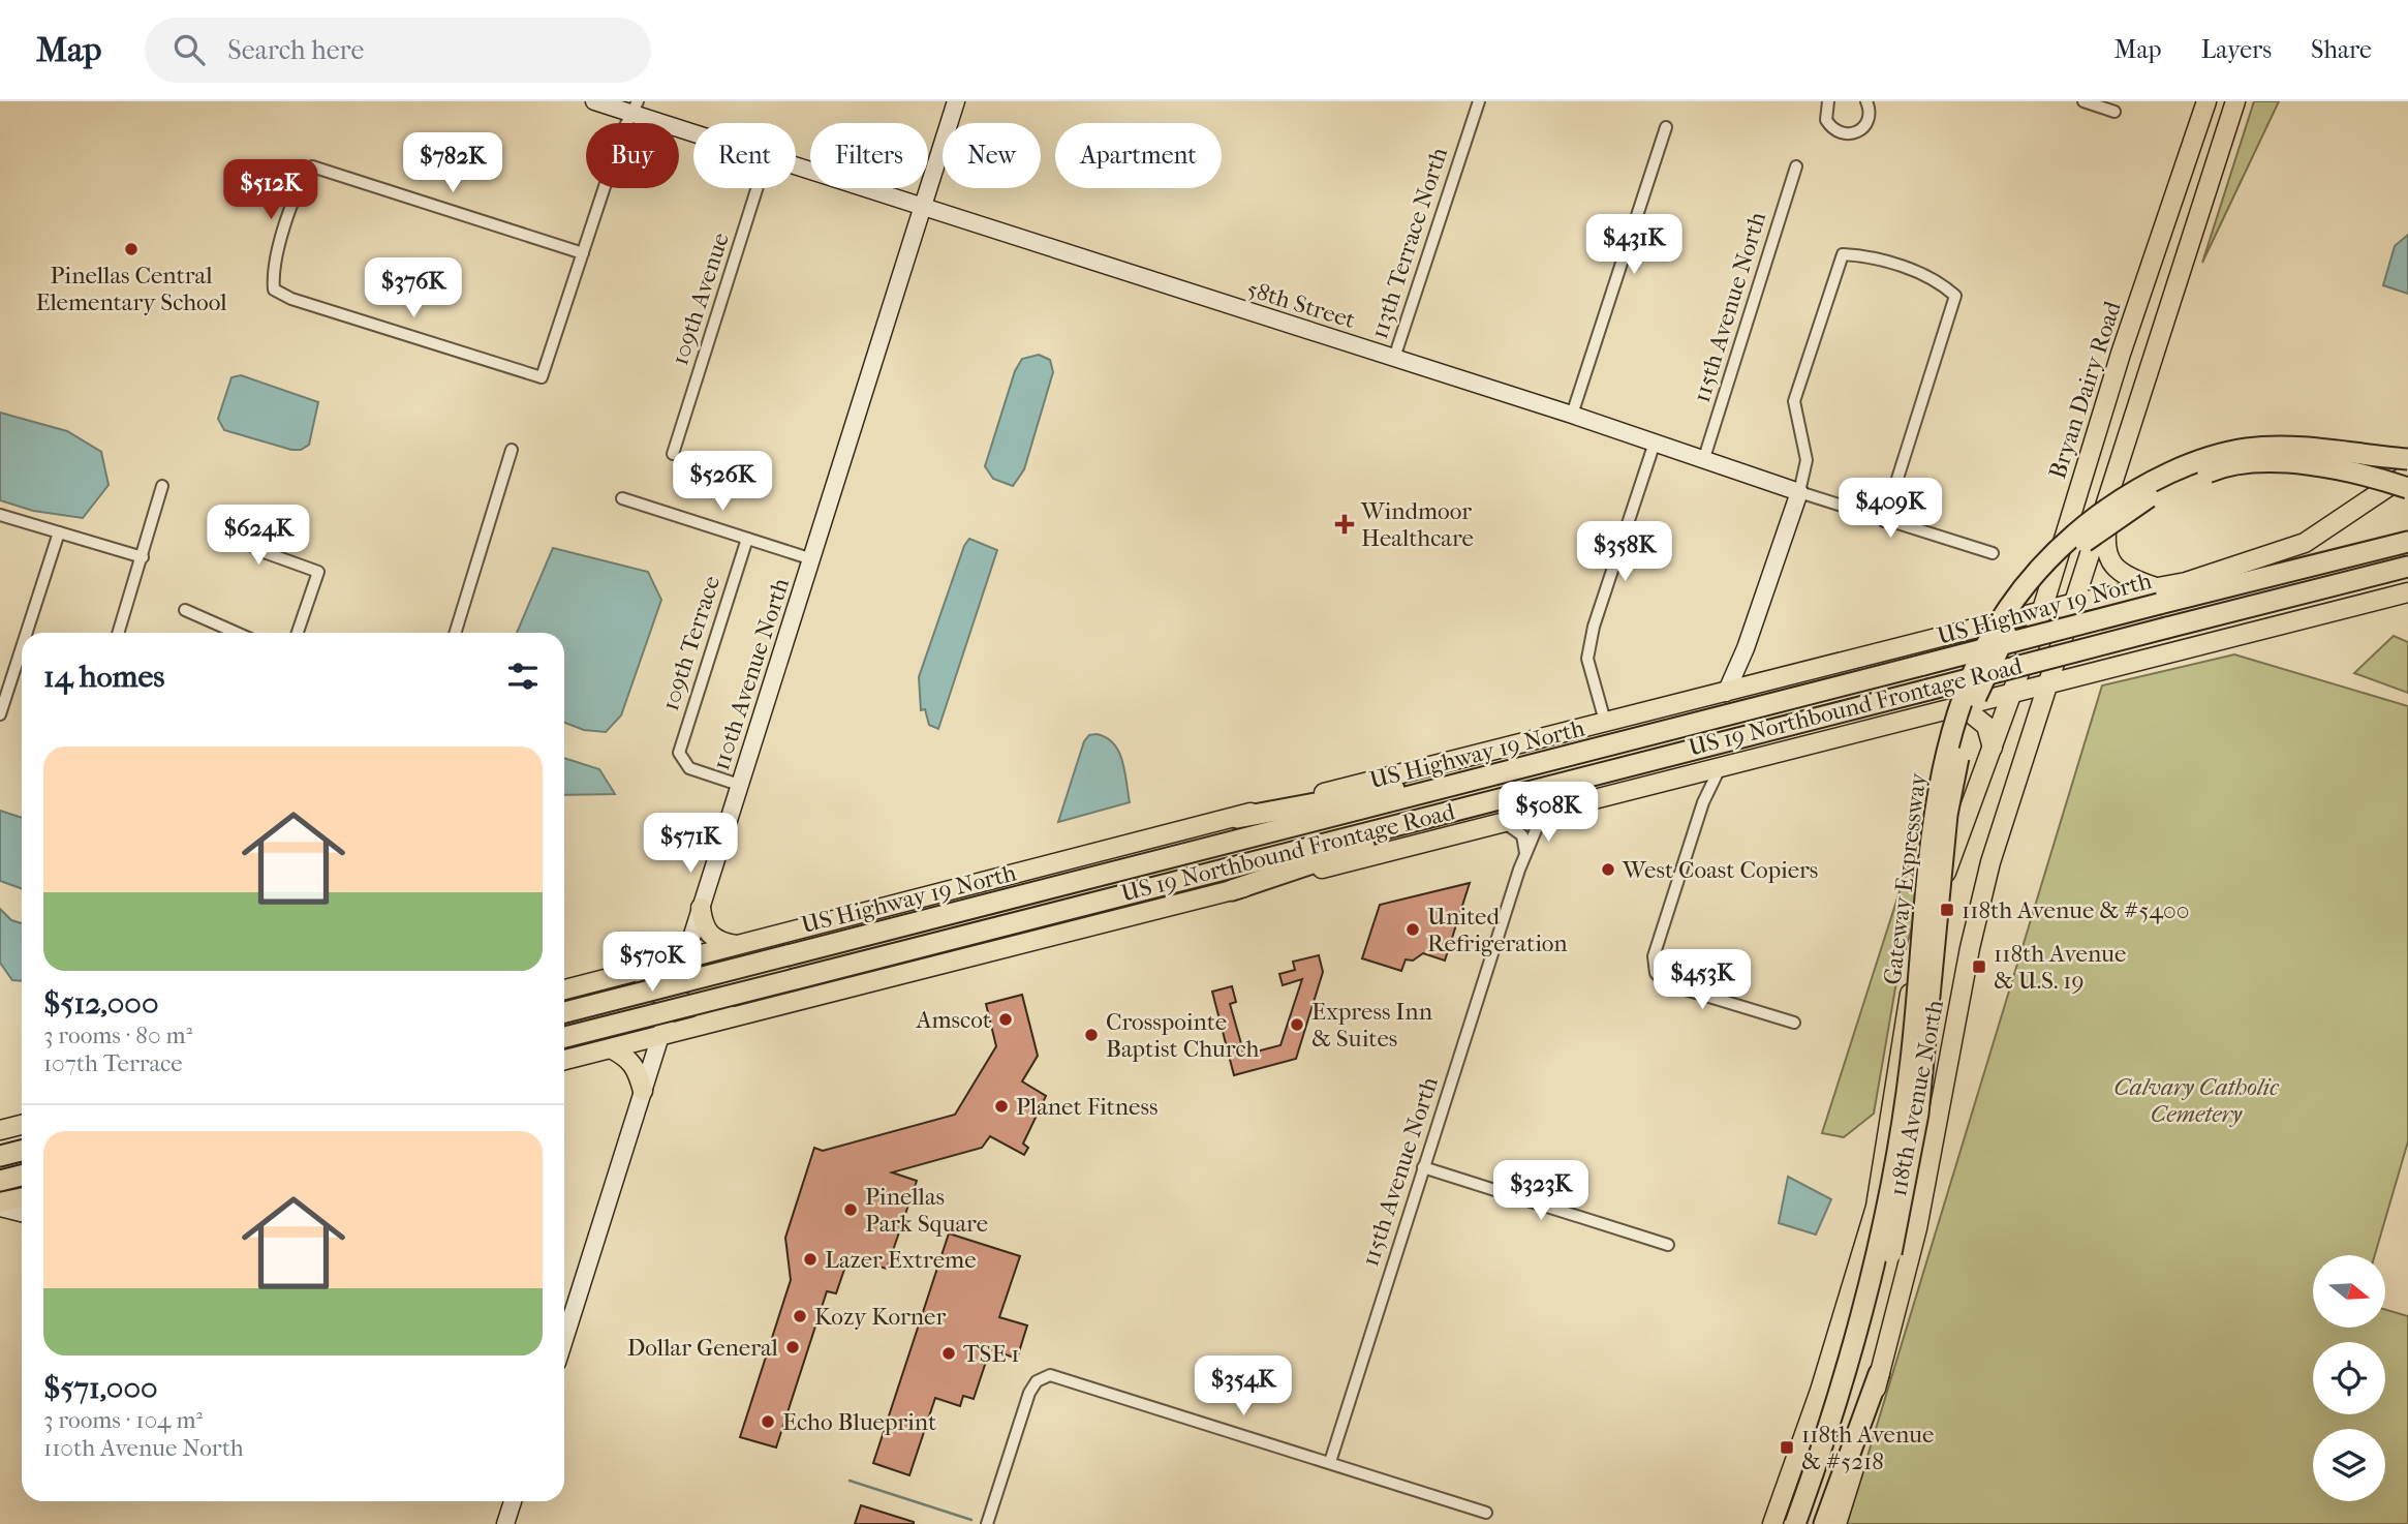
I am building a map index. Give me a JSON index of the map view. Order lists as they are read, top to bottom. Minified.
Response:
{"streets":{"highway":["US Highway 19 North","Gateway Expressway"],"main road":["Bryan Dairy Road","US 19 Northbound Frontage Road","118th Avenue North"],"street":["113th Terrace North","109th Avenue","58th Street","115th Avenue North","109th Terrace","110th Avenue North"]},"crossings":[["113th Terrace North","58th Street"],["58th Street","115th Avenue North"],["58th Street","110th Avenue North"],["115th Avenue North","US 19 Northbound Frontage Road"],["109th Terrace","110th Avenue North"],["110th Avenue North","US 19 Northbound Frontage Road"],["US 19 Northbound Frontage Road","118th Avenue North"]],"parks":["Calvary Catholic Cemetery"],"places":{"other":["Pinellas Central Elementary School","West Coast Copiers","United Refrigeration","Amscot","Express Inn & Suites","Crosspointe Baptist Church","Planet Fitness","Pinellas Park Square","Lazer Extreme","Kozy Korner","Dollar General","TSE 1","Echo Blueprint"],"health":["Windmoor Healthcare"],"transit":["118th Avenue & #5400","118th Avenue & U.S. 19","118th Avenue & #5218"]},"north":"right","page":{"header":"Map","search":"Search here","nav":["Map","Layers","Share"],"chip":["Buy","Rent","Filters","New","Apartment"],"price":["$782K","$512K","$431K","$376K","$526K","$409K","$624K","$358K","$508K","$571K","$570K","$453K","$323K","$354K"],"heading":"14 homes","list":[{"name":"$512,000","note":"3 rooms · 80 m² · 107th Terrace"},{"name":"$571,000","note":"3 rooms · 104 m² · 110th Avenue North"}]}}
